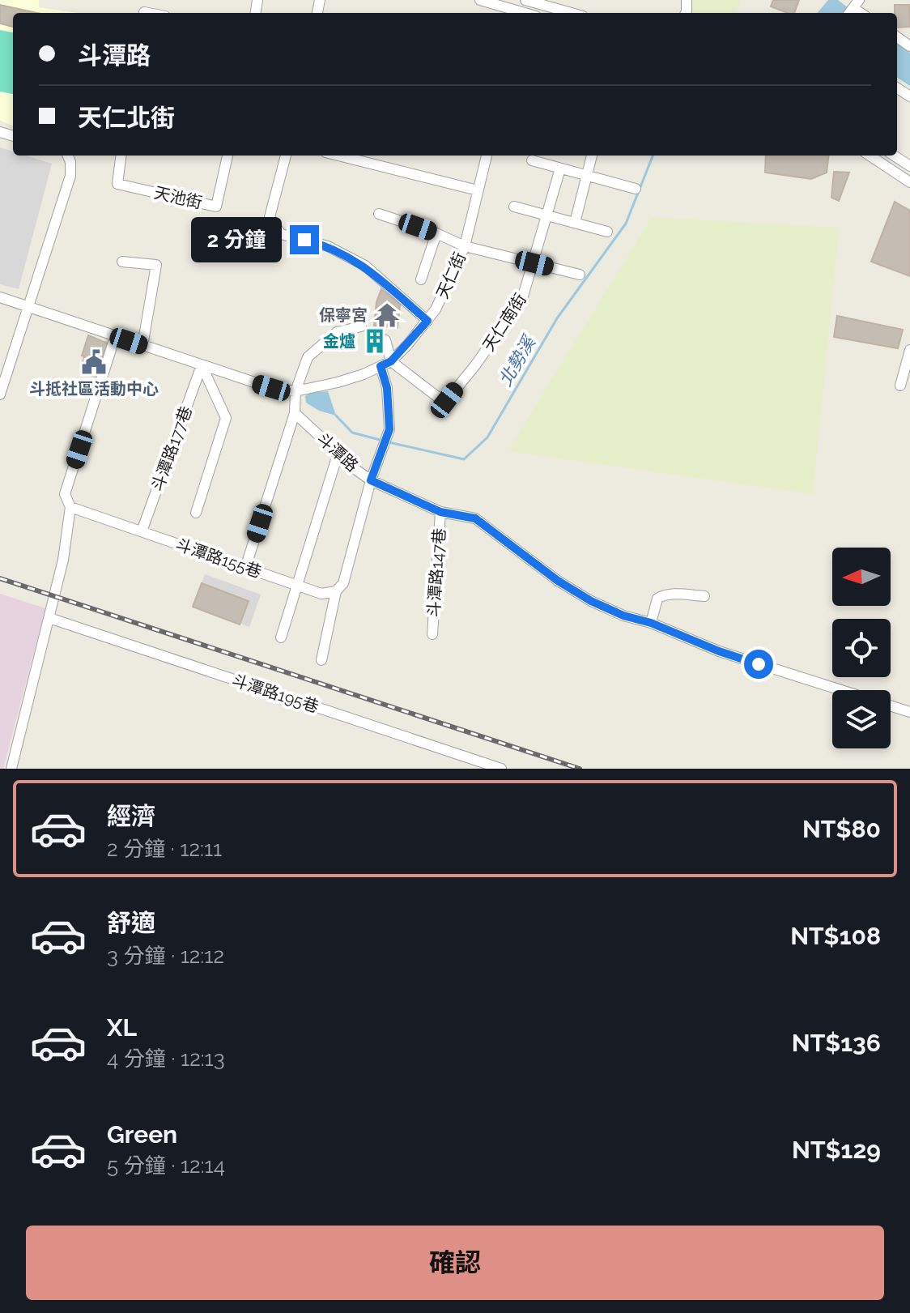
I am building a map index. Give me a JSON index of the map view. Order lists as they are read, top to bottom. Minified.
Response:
{"streets":{"street":["天池街","天仁街","天仁南街","斗潭路177巷","斗潭路","斗潭路155巷","斗潭路147巷","斗潭路195巷"]},"crossings":[["天仁街","天仁南街"],["斗潭路177巷","斗潭路155巷"],["斗潭路","斗潭路147巷"]],"water":["北勢溪"],"places":{"temple":["保寧宮"],"building":["金爐"],"public building":["斗抵社區活動中心"]},"north":"left","page":{"banner":["斗潭路","天仁北街"],"bubble":"2 分鐘","list":[{"name":"經濟","note":"2 分鐘 · 12:11","value":"NT$80"},{"name":"舒適","note":"3 分鐘 · 12:12","value":"NT$108"},{"name":"XL","note":"4 分鐘 · 12:13","value":"NT$136"},{"name":"Green","note":"5 分鐘 · 12:14","value":"NT$129"}],"buttons":"確認"}}
